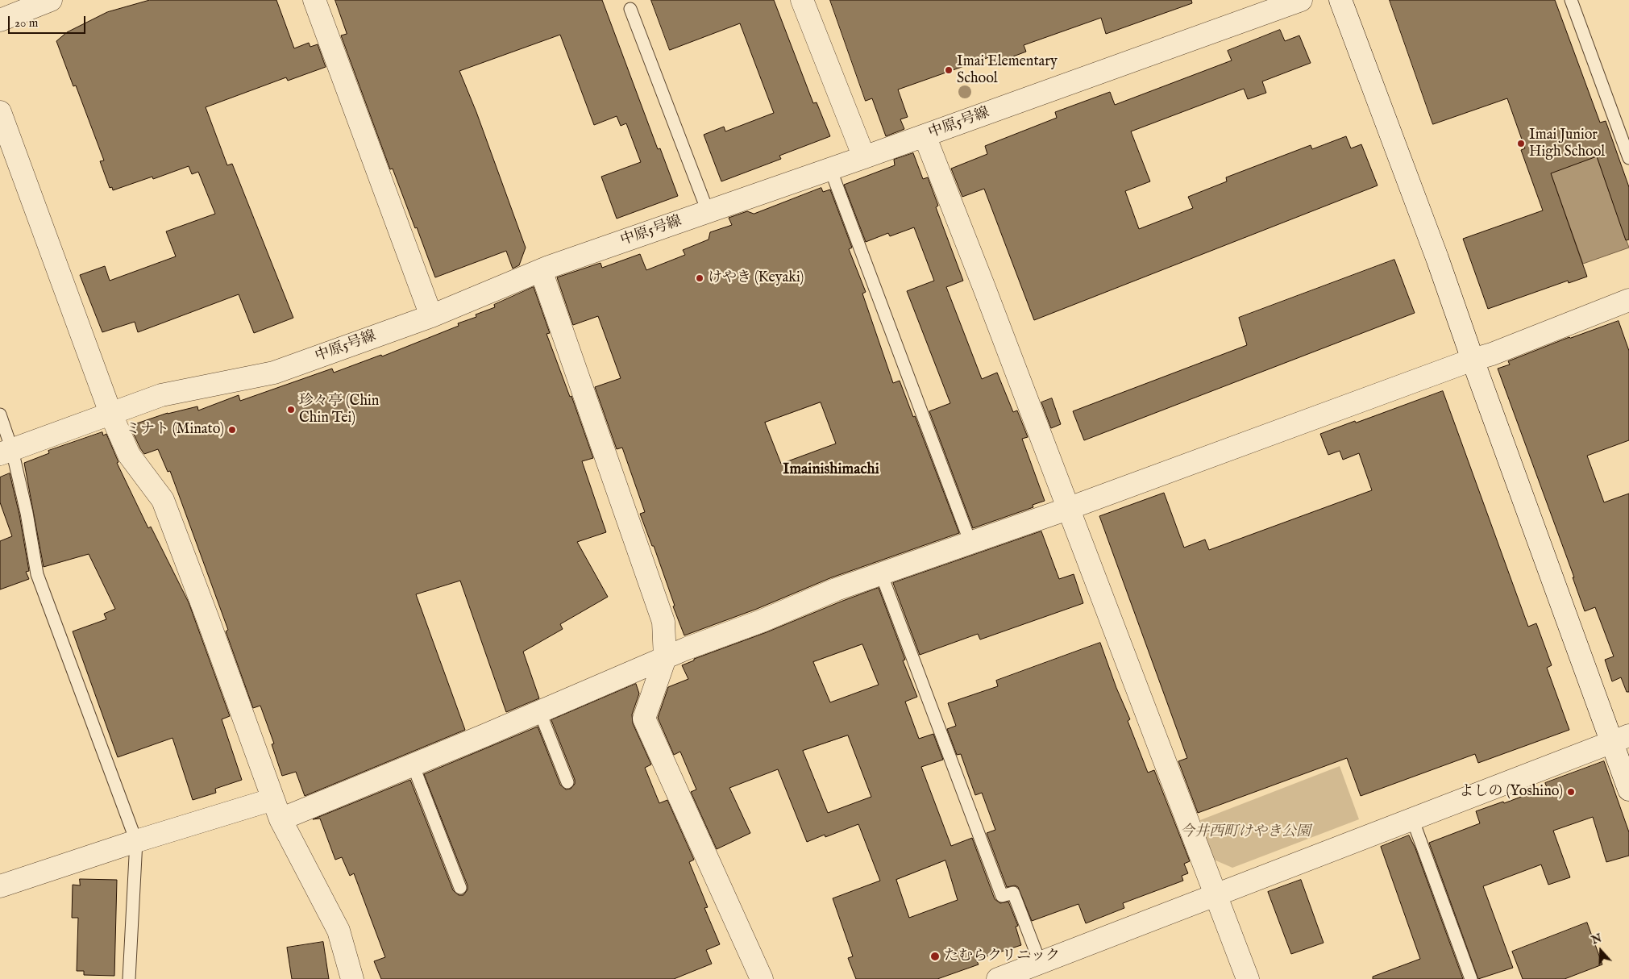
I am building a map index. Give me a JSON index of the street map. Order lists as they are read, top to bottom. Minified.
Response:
{"streets":{"street":["中原5号線"]},"districts":["Imainishimachi"],"parks":["今井西町けやき公園"],"places":["Imai Elementary School","Imai Junior High School","けやき (Keyaki)","珍々亭 (Chin Chin Tei)","ミナト (Minato)","よしの (Yoshino)","たむらクリニック"],"scale_bar":"20 m","north":"top"}
